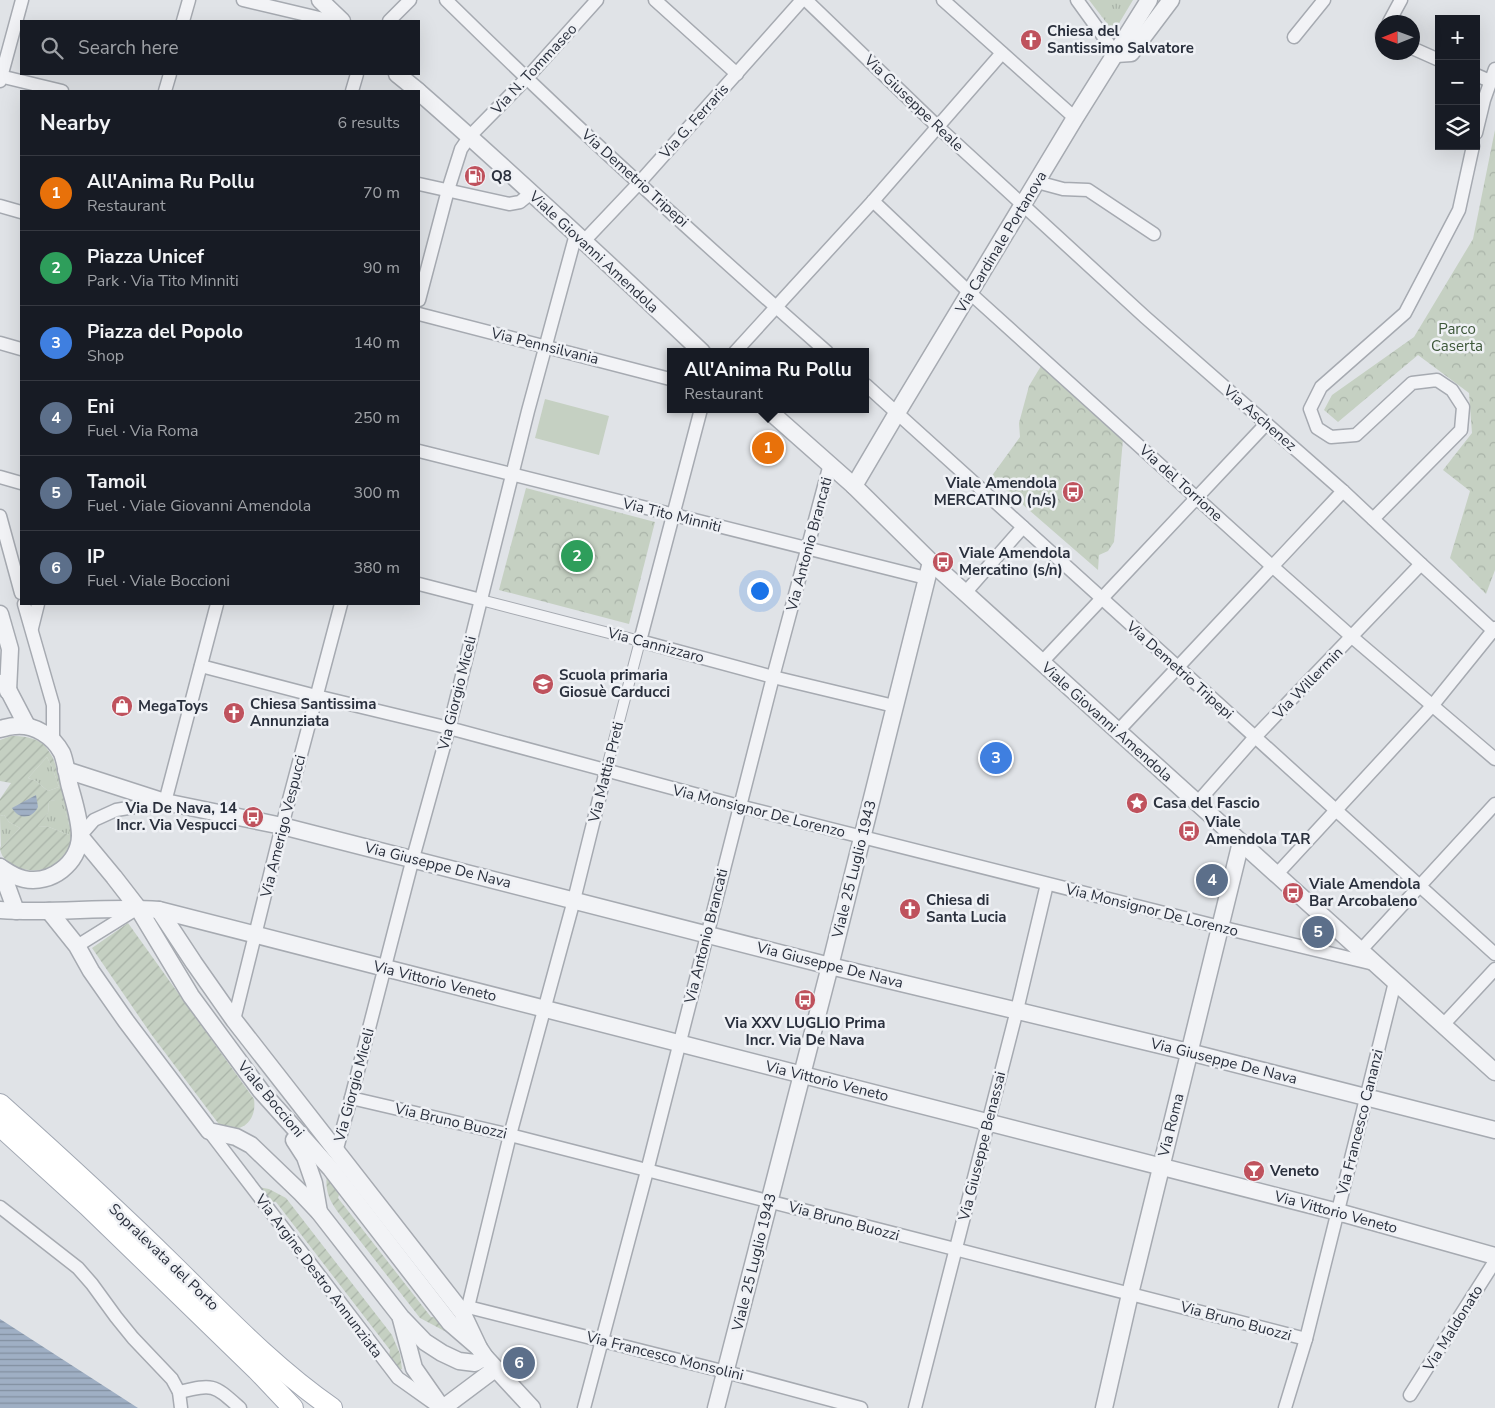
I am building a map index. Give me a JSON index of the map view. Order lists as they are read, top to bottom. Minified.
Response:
{"streets":{"main road":["Sopralevata del Porto"],"street":["Via N. Tommaseo","Via Giuseppe Reale","Via G. Ferraris","Via Demetrio Tripepi","Via Cardinale Portanova","Viale Giovanni Amendola","Via Pennsilvania","Via Aschenez","Via del Torrione","Via Tito Minniti","Via Antonio Brancati","Via Cannizzaro","Via Willermin","Via Giorgio Miceli","Via Mattia Preti","Via Monsignor De Lorenzo","Via Amerigo Vespucci","Via Giuseppe De Nava","Viale 25 Luglio 1943","Via Vittorio Veneto","Viale Boccioni","Via Bruno Buozzi","Via Francesco Cananzi","Via Roma","Via Giuseppe Benassai","Via Argine Destro Annunziata","Via Maldonato","Via Francesco Monsolini"]},"crossings":[["Via N. Tommaseo","Via Demetrio Tripepi"],["Via N. Tommaseo","Viale Giovanni Amendola"],["Via Giuseppe Reale","Via Cardinale Portanova"],["Via Giuseppe Reale","Via Aschenez"],["Via G. Ferraris","Via Demetrio Tripepi"],["Via G. Ferraris","Viale Giovanni Amendola"],["Via G. Ferraris","Via Giorgio Miceli"],["Via Demetrio Tripepi","Via Cardinale Portanova"],["Via Demetrio Tripepi","Via Willermin"],["Via Cardinale Portanova","Viale Giovanni Amendola"],["Via Cardinale Portanova","Via Aschenez"],["Via Cardinale Portanova","Via del Torrione"],["Viale Giovanni Amendola","Via Antonio Brancati"],["Viale Giovanni Amendola","Via Willermin"],["Viale Giovanni Amendola","Via Giorgio Miceli"],["Viale Giovanni Amendola","Via Monsignor De Lorenzo"],["Viale Giovanni Amendola","Viale 25 Luglio 1943"],["Viale Giovanni Amendola","Via Francesco Cananzi"],["Viale Giovanni Amendola","Via Roma"],["Via Pennsilvania","Via Giorgio Miceli"],["Via Aschenez","Via Willermin"],["Via del Torrione","Via Willermin"],["Via Tito Minniti","Via Antonio Brancati"],["Via Tito Minniti","Via Giorgio Miceli"],["Via Tito Minniti","Via Mattia Preti"],["Via Tito Minniti","Viale 25 Luglio 1943"],["Via Antonio Brancati","Via Cannizzaro"],["Via Antonio Brancati","Via Monsignor De Lorenzo"],["Via Antonio Brancati","Via Giuseppe De Nava"],["Via Antonio Brancati","Via Vittorio Veneto"],["Via Antonio Brancati","Via Bruno Buozzi"],["Via Antonio Brancati","Via Francesco Monsolini"],["Via Cannizzaro","Via Giorgio Miceli"],["Via Cannizzaro","Via Mattia Preti"],["Via Cannizzaro","Viale 25 Luglio 1943"],["Via Giorgio Miceli","Via Monsignor De Lorenzo"],["Via Giorgio Miceli","Via Giuseppe De Nava"],["Via Giorgio Miceli","Via Vittorio Veneto"],["Via Giorgio Miceli","Viale Boccioni"],["Via Giorgio Miceli","Via Bruno Buozzi"],["Via Mattia Preti","Via Monsignor De Lorenzo"],["Via Mattia Preti","Via Giuseppe De Nava"],["Via Mattia Preti","Via Vittorio Veneto"],["Via Mattia Preti","Viale Boccioni"],["Via Mattia Preti","Via Bruno Buozzi"],["Via Mattia Preti","Via Francesco Monsolini"],["Via Monsignor De Lorenzo","Via Amerigo Vespucci"],["Via Monsignor De Lorenzo","Viale 25 Luglio 1943"],["Via Monsignor De Lorenzo","Via Roma"],["Via Monsignor De Lorenzo","Via Giuseppe Benassai"],["Via Amerigo Vespucci","Via Giuseppe De Nava"],["Via Amerigo Vespucci","Via Vittorio Veneto"],["Via Amerigo Vespucci","Viale Boccioni"],["Via Giuseppe De Nava","Viale 25 Luglio 1943"],["Via Giuseppe De Nava","Viale Boccioni"],["Via Giuseppe De Nava","Via Francesco Cananzi"],["Via Giuseppe De Nava","Via Roma"],["Via Giuseppe De Nava","Via Giuseppe Benassai"],["Viale 25 Luglio 1943","Via Vittorio Veneto"],["Viale 25 Luglio 1943","Via Bruno Buozzi"],["Viale 25 Luglio 1943","Via Francesco Monsolini"],["Via Vittorio Veneto","Viale Boccioni"],["Via Vittorio Veneto","Via Francesco Cananzi"],["Via Vittorio Veneto","Via Roma"],["Via Vittorio Veneto","Via Giuseppe Benassai"],["Via Vittorio Veneto","Via Argine Destro Annunziata"],["Viale Boccioni","Via Argine Destro Annunziata"],["Viale Boccioni","Via Francesco Monsolini"],["Via Bruno Buozzi","Via Francesco Cananzi"],["Via Bruno Buozzi","Via Roma"],["Via Bruno Buozzi","Via Giuseppe Benassai"]],"parks":["Parco Caserta"],"places":{"church":["Chiesa del Santissimo Salvatore","Chiesa Santissima Annunziata","Chiesa di Santa Lucia"],"fuel station":["Q8"],"bus stop":["Viale Amendola MERCATINO (n/s)","Viale Amendola Mercatino (s/n)","Via De Nava, 14 Incr. Via Vespucci","Viale Amendola TAR","Viale Amendola Bar Arcobaleno","Via XXV LUGLIO Prima Incr. Via De Nava"],"school or university":["Scuola primaria Giosuè Carducci"],"shop":["MegaToys"],"place":["Casa del Fascio"],"bar":["Veneto"]},"north":"left","page":{"map_buttons":["+","−"],"search":"Search here","heading":["Nearby","6 results"],"list":[{"mark":"1","name":"All'Anima Ru Pollu","note":"Restaurant","value":"70 m"},{"mark":"2","name":"Piazza Unicef","note":"Park · Via Tito Minniti","value":"90 m"},{"mark":"3","name":"Piazza del Popolo","note":"Shop","value":"140 m"},{"mark":"4","name":"Eni","note":"Fuel · Via Roma","value":"250 m"},{"mark":"5","name":"Tamoil","note":"Fuel · Viale Giovanni Amendola","value":"300 m"},{"mark":"6","name":"IP","note":"Fuel · Viale Boccioni","value":"380 m"}],"popup":["All'Anima Ru Pollu","Restaurant"],"pins":["1","2","3","4","5","6"]}}
